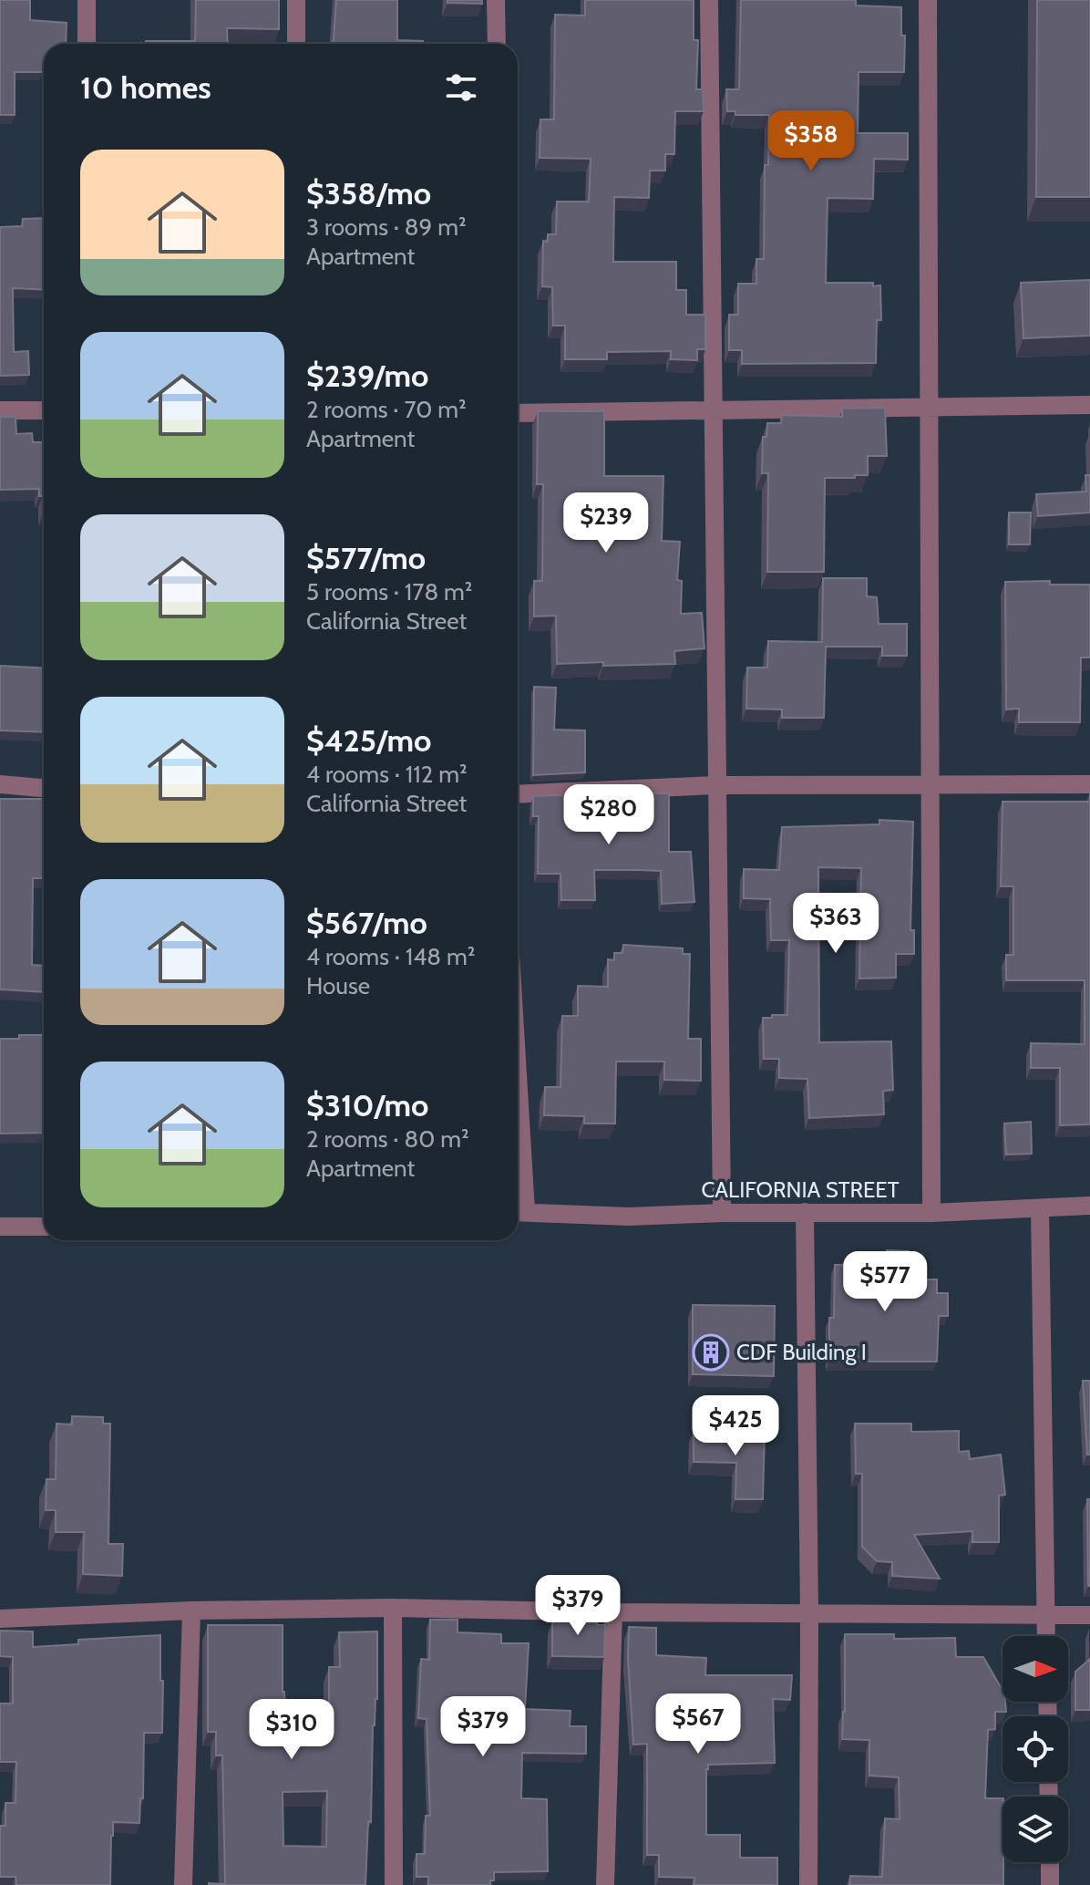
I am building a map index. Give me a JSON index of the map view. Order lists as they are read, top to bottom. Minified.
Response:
{"streets":{"street":["CALIFORNIA STREET"]},"places":{"building":["CDF Building I"]},"north":"right","page":{"heading":"10 homes","price":["$358","$239","$280","$363","$577","$425","$379","$567","$379","$310"],"list":[{"name":"$358/mo","note":"3 rooms · 89 m² · Apartment"},{"name":"$239/mo","note":"2 rooms · 70 m² · Apartment"},{"name":"$577/mo","note":"5 rooms · 178 m² · California Street"},{"name":"$425/mo","note":"4 rooms · 112 m² · California Street"},{"name":"$567/mo","note":"4 rooms · 148 m² · House"},{"name":"$310/mo","note":"2 rooms · 80 m² · Apartment"}]}}
